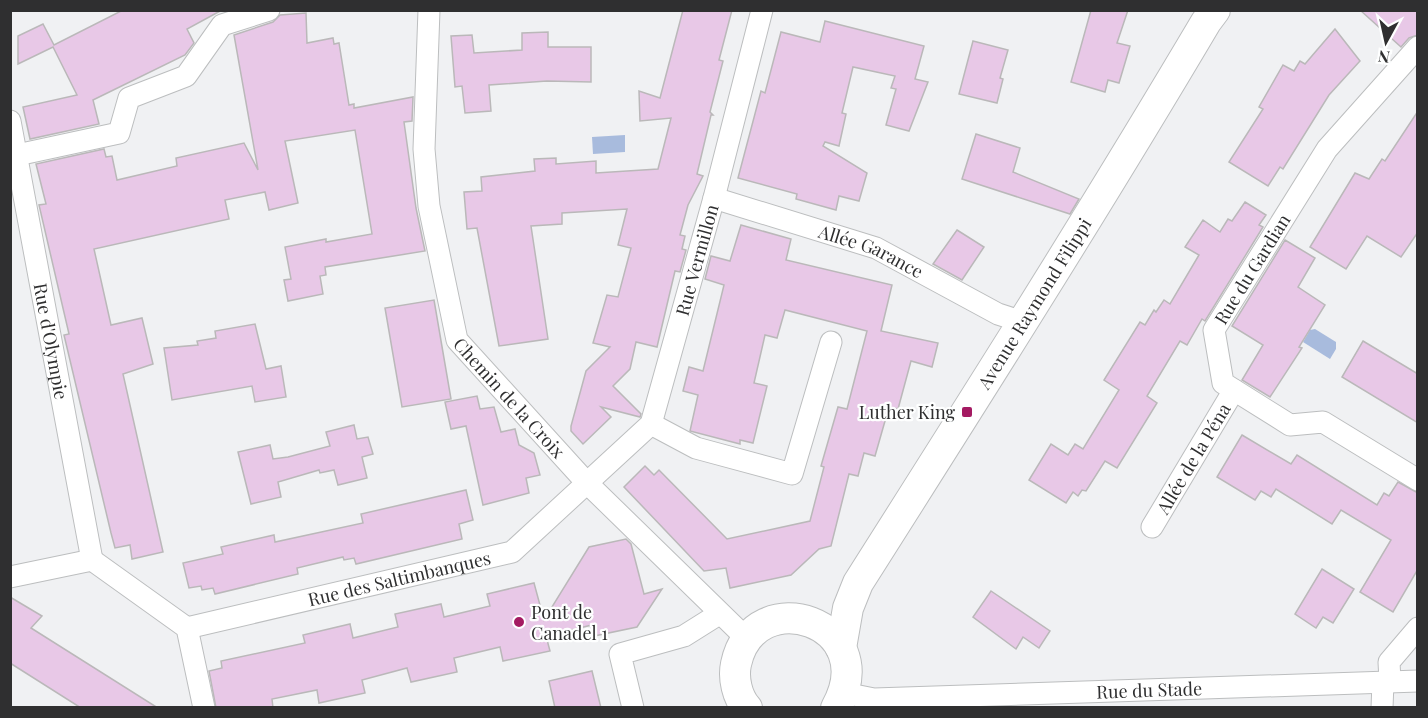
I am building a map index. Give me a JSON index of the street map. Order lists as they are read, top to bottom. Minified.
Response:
{"streets":{"main road":["Avenue Raymond Filippi"],"street":["Allée Garance","Rue Vermillon","Rue du Gardian","Rue d'Olympie","Chemin de la Croix","Allée de la Péna","Rue des Saltimbanques","Rue du Stade"]},"crossings":[["Allée Garance","Rue Vermillon"],["Allée Garance","Avenue Raymond Filippi"],["Rue du Gardian","Allée de la Péna"],["Avenue Raymond Filippi","Chemin de la Croix"],["Chemin de la Croix","Rue des Saltimbanques"]],"places":{"transit":["Luther King"],"other":["Pont de Canadel 1"]},"north":"bottom"}
